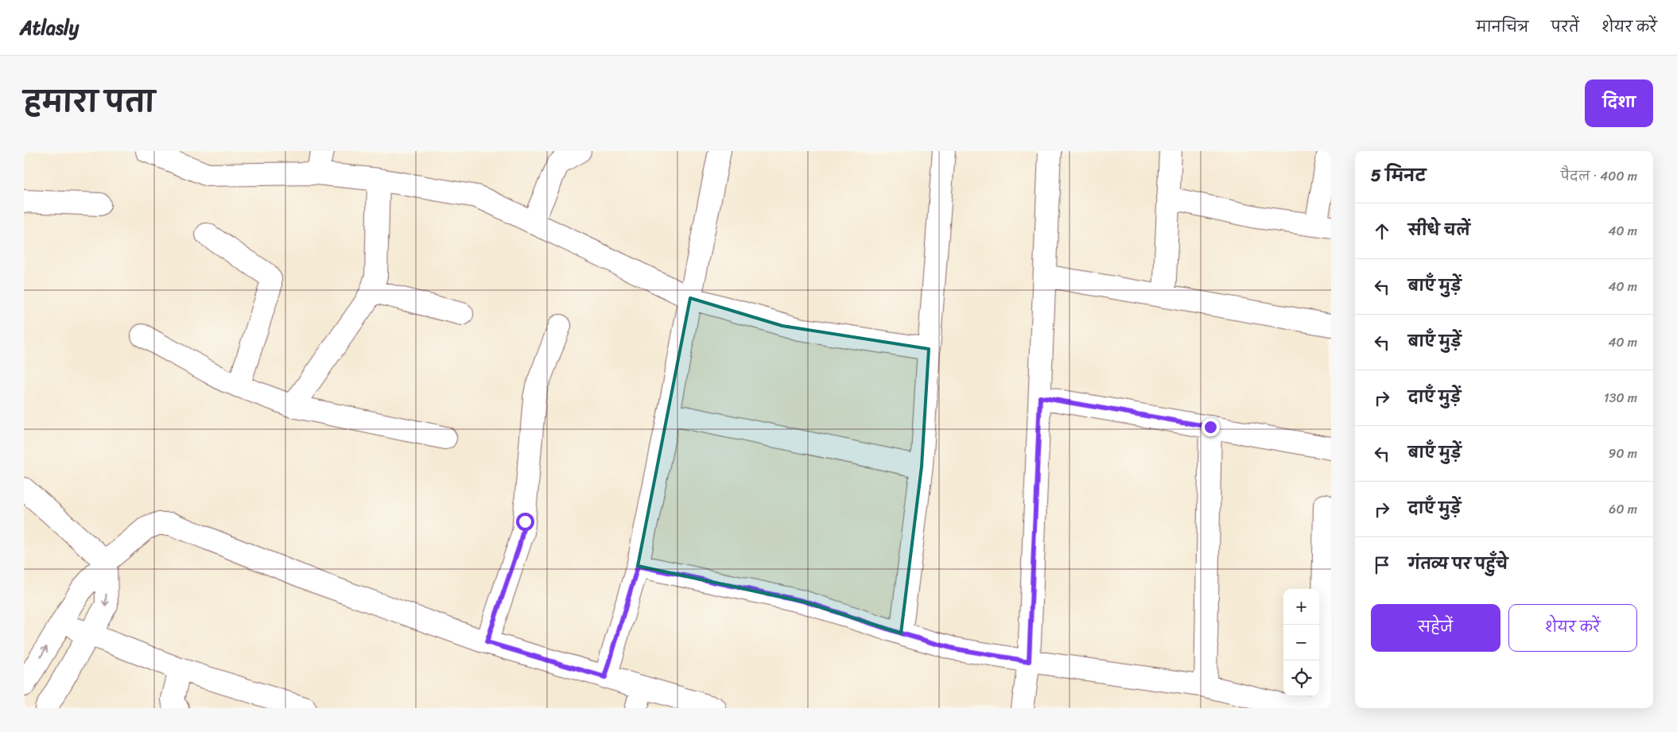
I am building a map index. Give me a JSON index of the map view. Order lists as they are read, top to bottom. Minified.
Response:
{"page":{"header":"Atlasly","nav":["मानचित्र","परतें","शेयर करें"],"title":"हमारा पता","buttons":["दिशा",["सहेजें","शेयर करें"]],"heading":["5 मिनट","पैदल · 400 m"],"list":[["सीधे चलें","40 m"],["बाएँ मुड़ें","40 m"],["बाएँ मुड़ें","40 m"],["दाएँ मुड़ें","130 m"],["बाएँ मुड़ें","90 m"],["दाएँ मुड़ें","60 m"],"गंतव्य पर पहुँचे"],"map_buttons":["+","−"]}}
